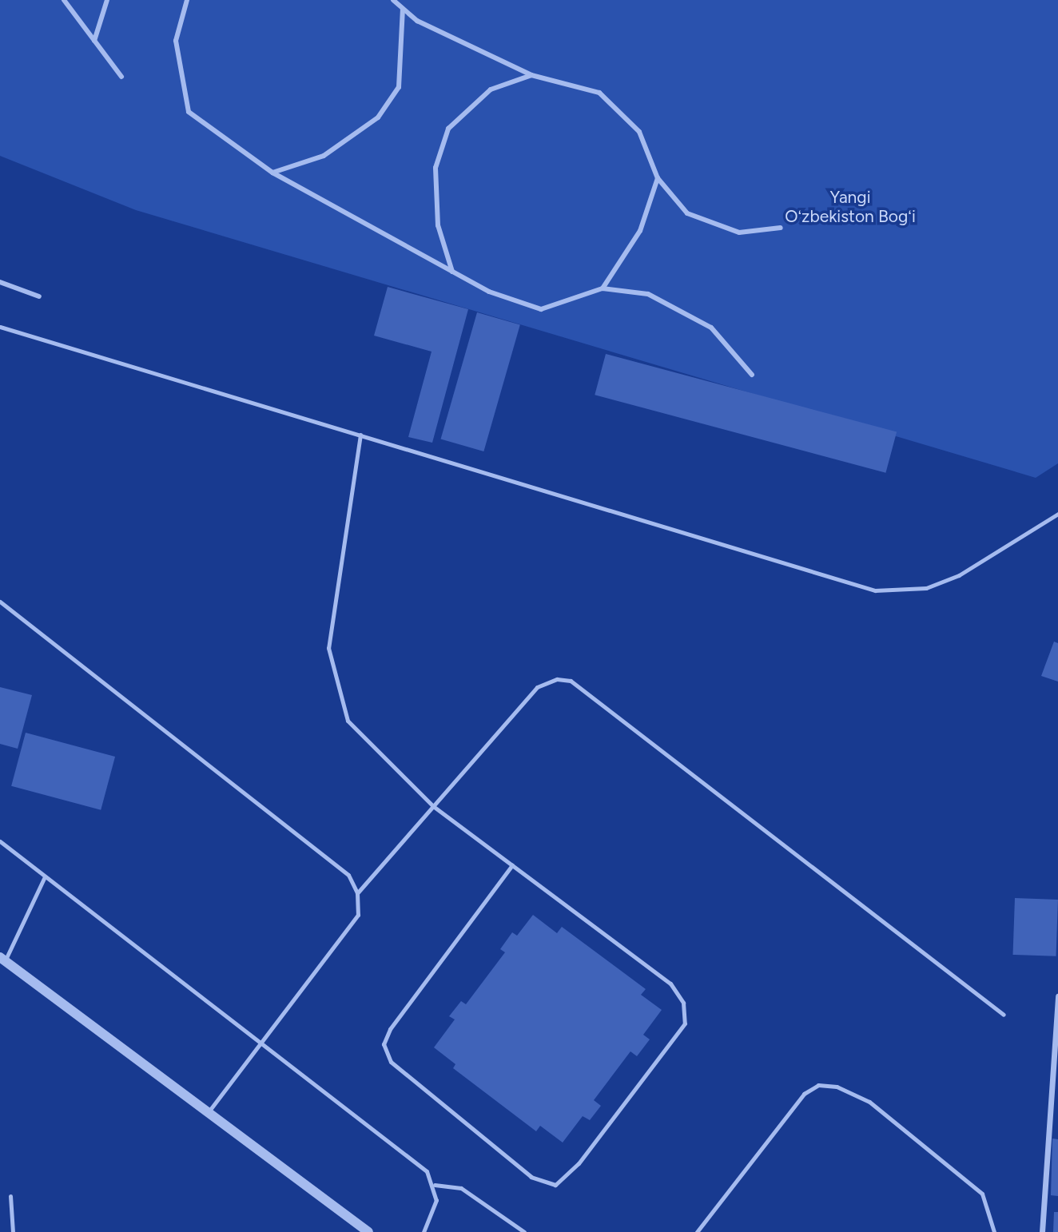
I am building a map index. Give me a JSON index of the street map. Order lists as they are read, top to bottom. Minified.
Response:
{"parks":["Yangi Oʻzbekiston Bogʻi"]}
